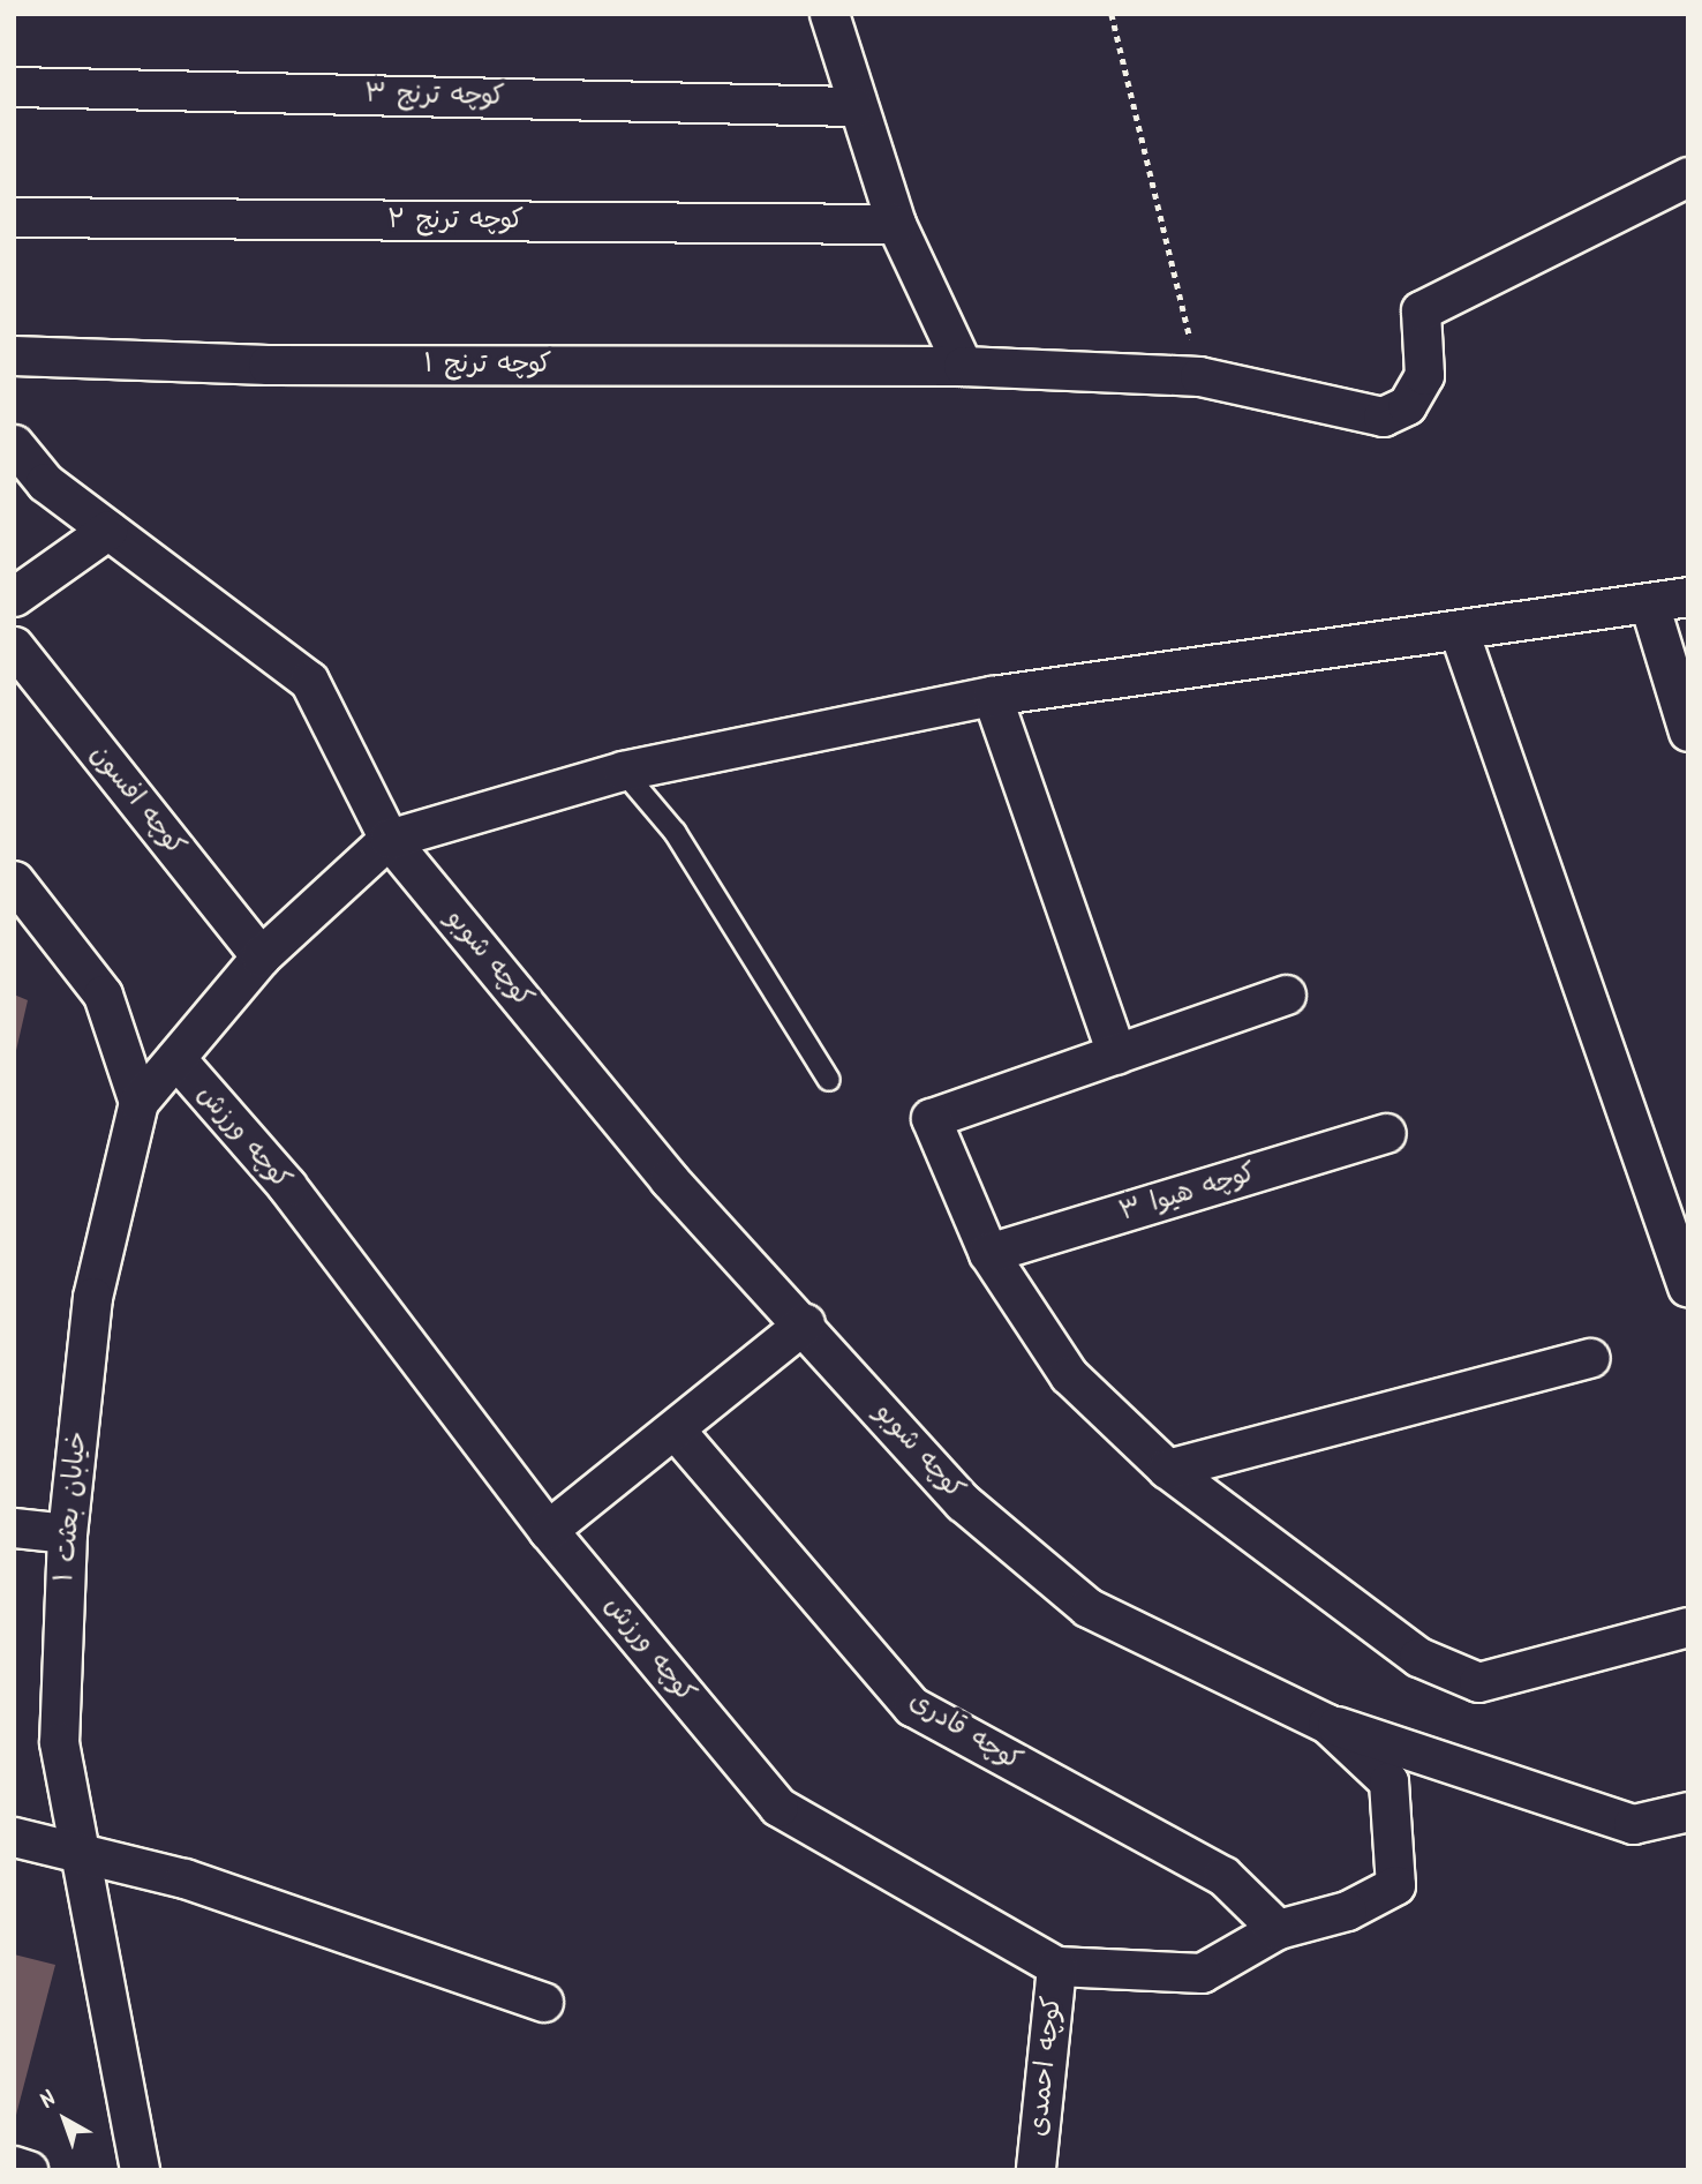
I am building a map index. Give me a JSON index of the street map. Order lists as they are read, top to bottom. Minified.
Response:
{"streets":{"street":["کوچه ترنج ۳","کوچه ترنج ۲","کوچه ترنج ۱","کوچه افسون","کوچه شوبو","کوچه ورزش","کوچه هیوا ۳","خیابان بعثت ۱","کوچه قادری","کوچه احمدی"]},"crossings":[["کوچه شوبو","کوچه ورزش"],["کوچه شوبو","کوچه قادری"],["کوچه ورزش","کوچه قادری"],["کوچه ورزش","کوچه احمدی"]],"north":"top left"}
